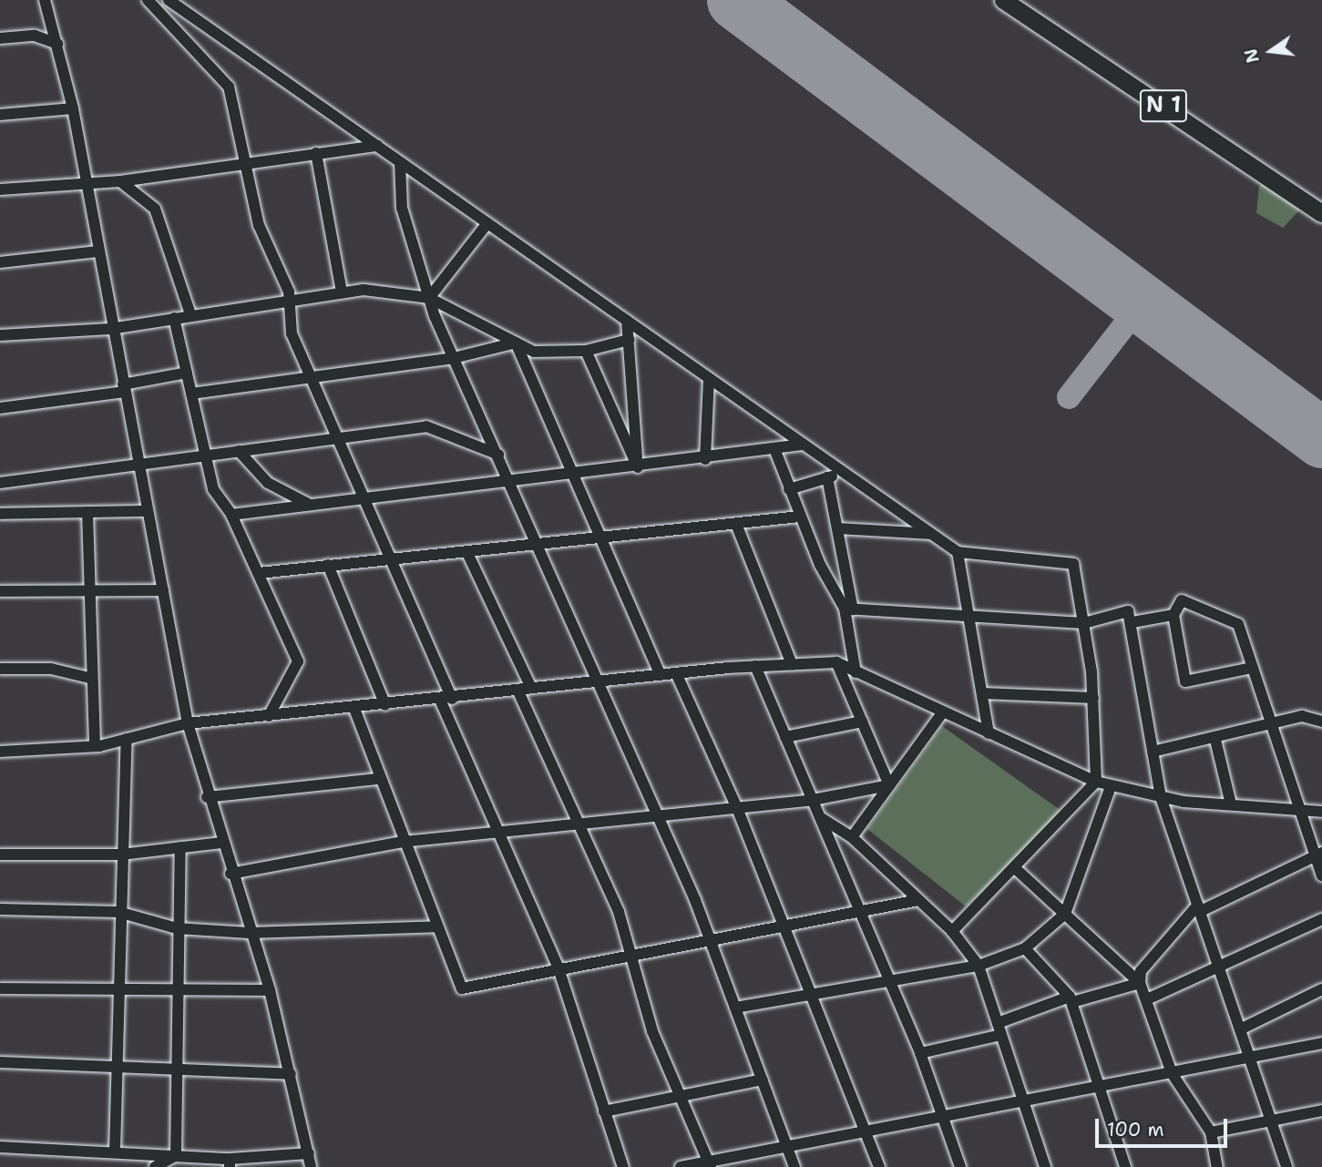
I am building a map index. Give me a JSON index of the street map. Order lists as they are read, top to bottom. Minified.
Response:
{"streets":{"highway":["N 1"]},"scale_bar":"100 m","north":"left"}
